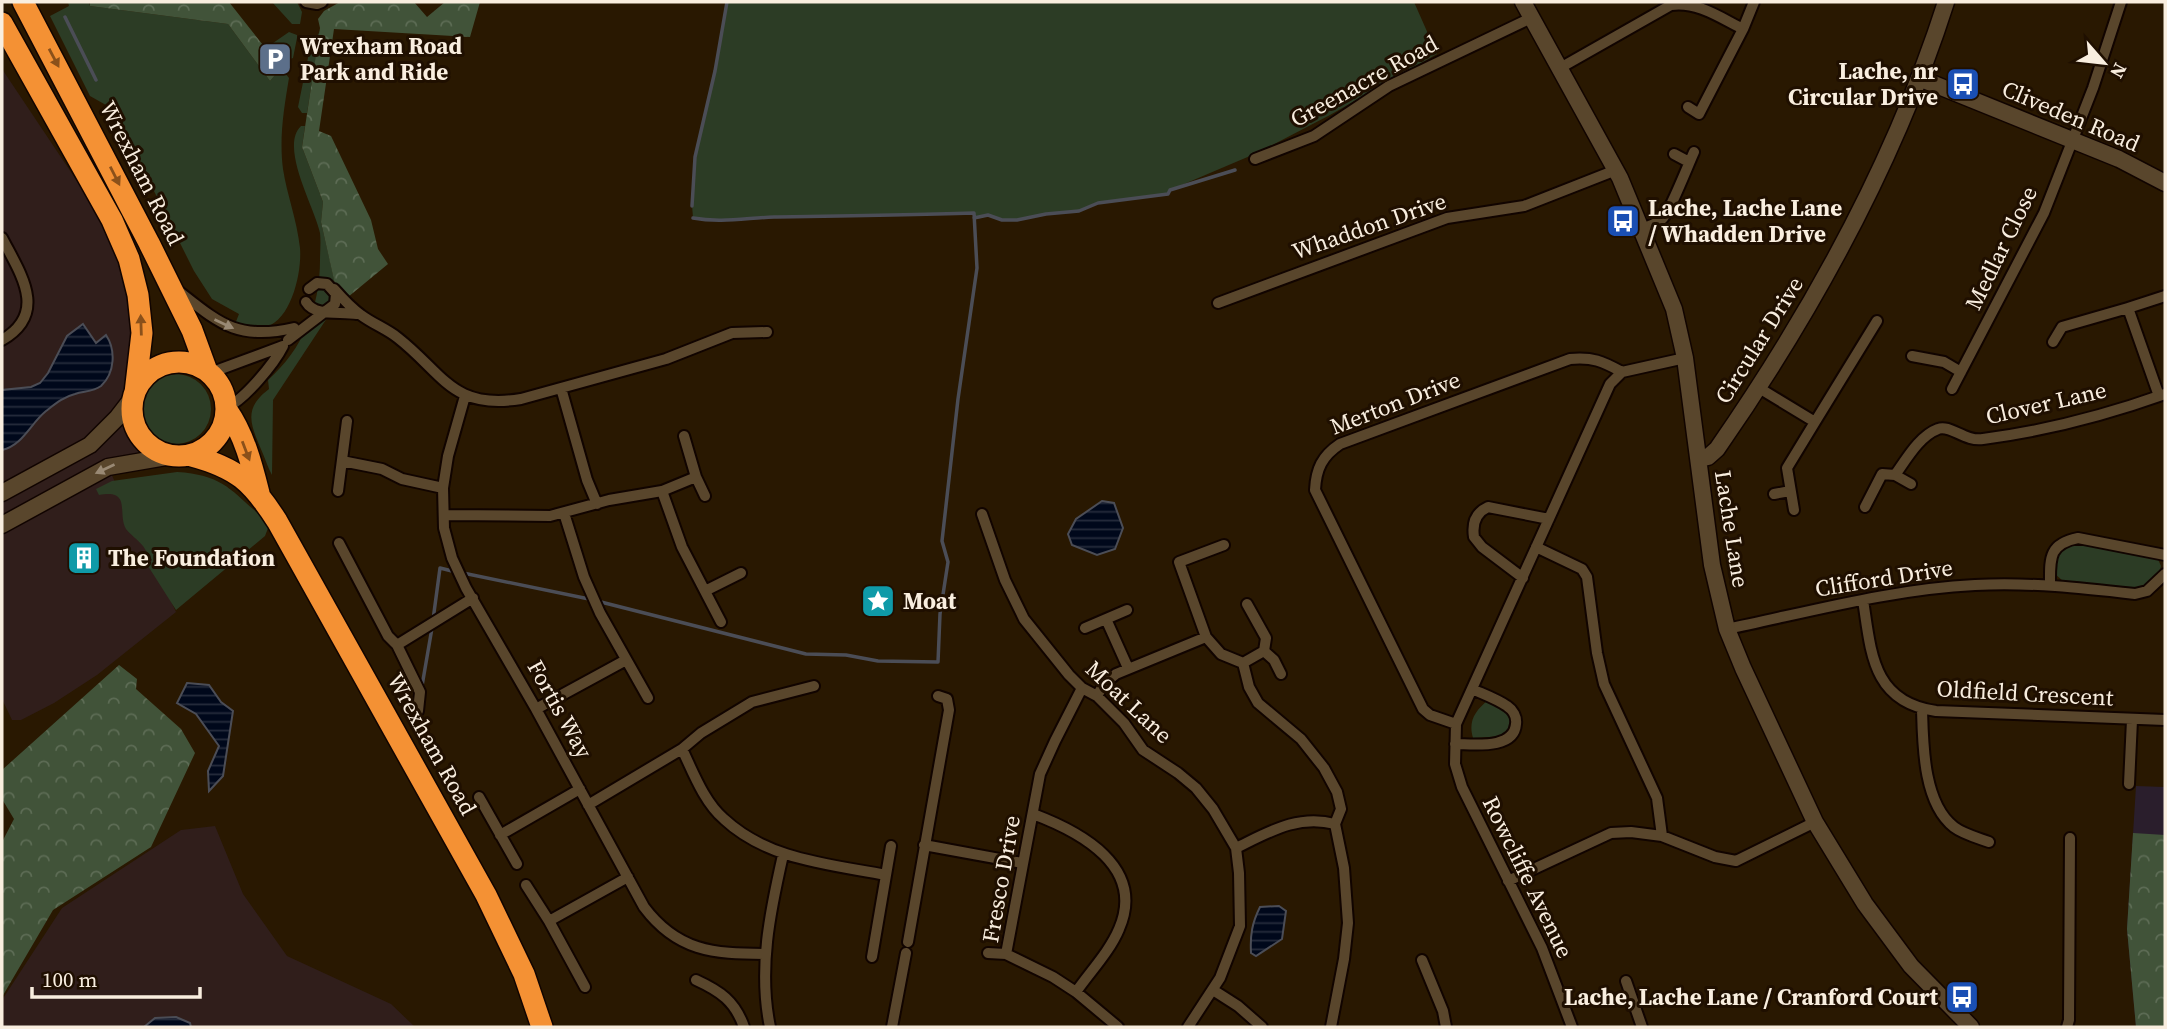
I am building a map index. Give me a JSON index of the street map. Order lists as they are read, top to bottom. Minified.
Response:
{"streets":{"highway":["Wrexham Road"],"street":["Greenacre Road","Cliveden Road","Whaddon Drive","Medlar Close","Circular Drive","Merton Drive","Clover Lane","Lache Lane","Clifford Drive","Oldfield Crescent","Moat Lane","Fortis Way","Rowcliffe Avenue","Fresco Drive"]},"crossings":[["Greenacre Road","Lache Lane"],["Cliveden Road","Medlar Close"],["Cliveden Road","Circular Drive"],["Whaddon Drive","Lache Lane"],["Circular Drive","Lache Lane"],["Merton Drive","Rowcliffe Avenue"],["Lache Lane","Clifford Drive"],["Clifford Drive","Oldfield Crescent"],["Moat Lane","Fresco Drive"]],"places":{"parking":["Wrexham Road Park and Ride"],"bus stop":["Lache, nr Circular Drive","Lache, Lache Lane / Whadden Drive","Lache, Lache Lane / Cranford Court"],"building":["The Foundation"],"place":["Moat"]},"scale_bar":"100 m","north":"bottom right"}
